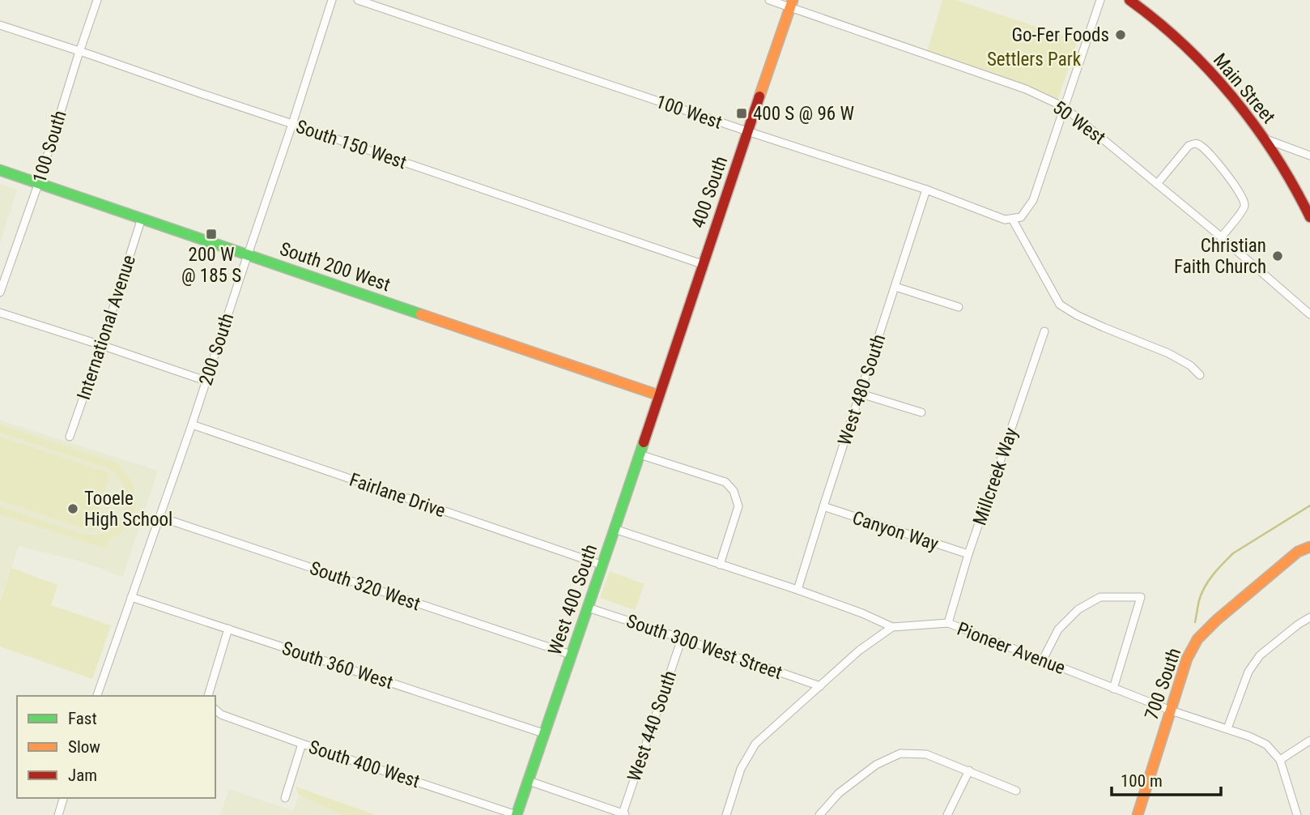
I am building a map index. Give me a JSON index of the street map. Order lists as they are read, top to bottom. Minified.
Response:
{"streets":{"main road":["Main Street","400 South","South 200 West","West 400 South","700 South"],"street":["100 West","50 West","South 150 West","100 South","International Avenue","200 South","West 480 South","Millcreek Way","Fairlane Drive","Canyon Way","South 320 West","South 300 West Street","Pioneer Avenue","South 360 West","West 440 South","South 400 West"]},"crossings":[["100 West","50 West"],["100 West","400 South"],["100 West","West 480 South"],["50 West","400 South"],["South 150 West","100 South"],["South 150 West","400 South"],["South 150 West","200 South"],["100 South","South 200 West"],["400 South","South 200 West"],["400 South","West 400 South"],["South 200 West","International Avenue"],["South 200 West","200 South"],["South 200 West","West 400 South"],["200 South","Fairlane Drive"],["200 South","South 320 West"],["200 South","South 360 West"],["West 480 South","Canyon Way"],["West 480 South","Pioneer Avenue"],["Millcreek Way","Canyon Way"],["Millcreek Way","Pioneer Avenue"],["Fairlane Drive","West 400 South"],["South 320 West","West 400 South"],["West 400 South","South 300 West Street"],["West 400 South","Pioneer Avenue"],["West 400 South","South 360 West"],["West 400 South","South 400 West"],["South 300 West Street","West 440 South"],["Pioneer Avenue","700 South"]],"parks":["Settlers Park"],"places":{"other":["Go-Fer Foods","Christian Faith Church","Tooele High School"],"transit":["400 S @ 96 W","200 W @ 185 S"]},"legend":["Fast","Slow","Jam"],"scale_bar":"100 m"}
